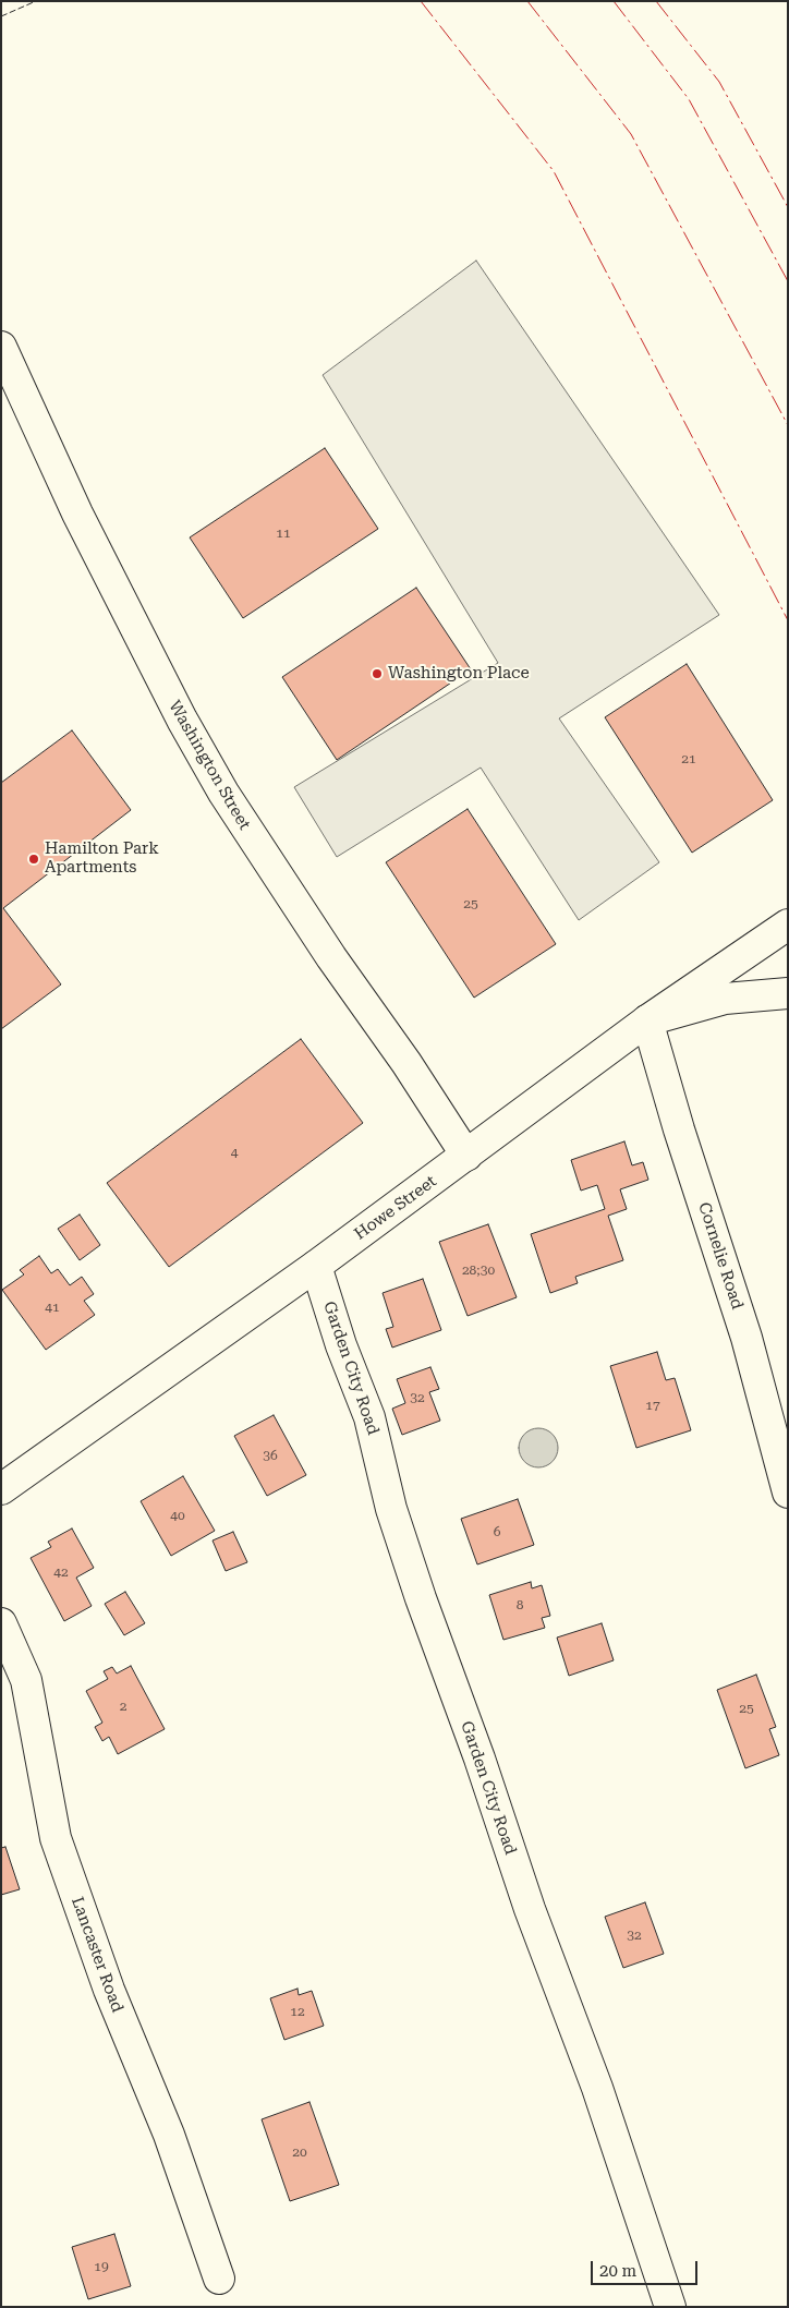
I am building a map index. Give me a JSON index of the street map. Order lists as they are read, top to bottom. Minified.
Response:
{"streets":{"main road":["Washington Street","Howe Street","Cornelie Road","Garden City Road","Lancaster Road"]},"crossings":[["Washington Street","Howe Street"],["Howe Street","Cornelie Road"],["Howe Street","Garden City Road"]],"places":["Washington Place","Hamilton Park Apartments"],"house_numbers":["11","21","25","4","28;30","41","32","17","36","40","6","42","8","2","25","32","12","20","19"],"scale_bar":"20 m"}
